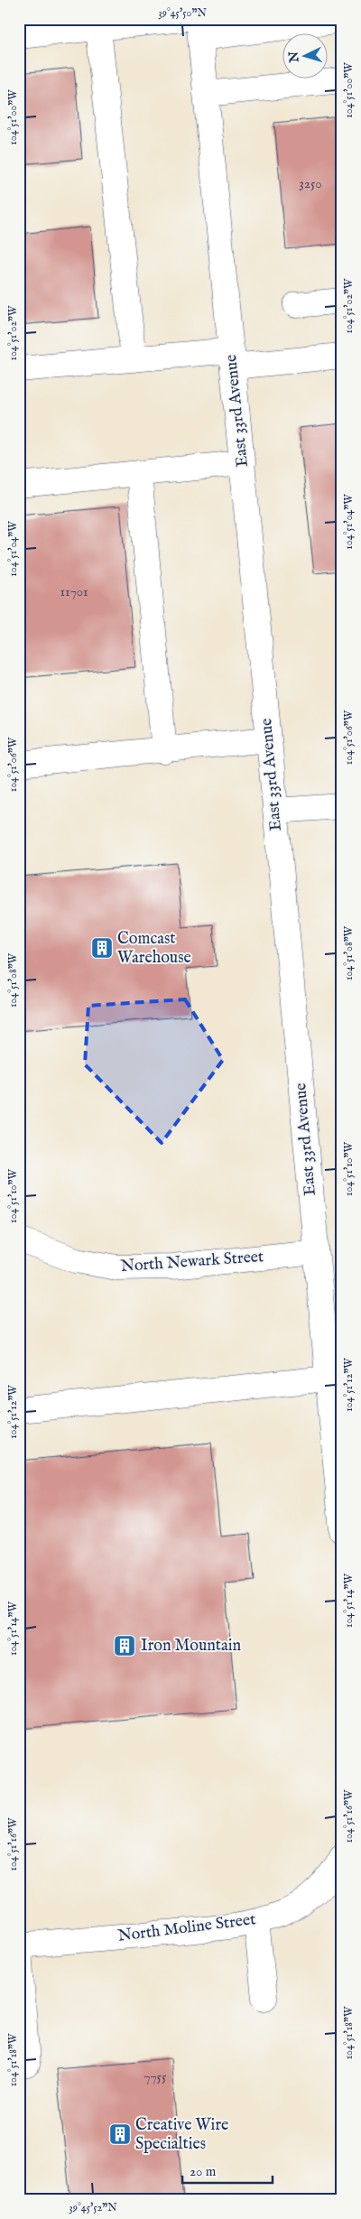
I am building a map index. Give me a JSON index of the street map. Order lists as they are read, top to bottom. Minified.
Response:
{"streets":{"street":["East 33rd Avenue","North Newark Street","North Moline Street"]},"crossings":[["East 33rd Avenue","North Newark Street"]],"places":{"building":["Comcast Warehouse","Iron Mountain","Creative Wire Specialties"]},"house_numbers":["3250","11701","7755"],"scale_bar":"20 m","north":"left","coordinates":["39°45'50\"N","104°51'00\"W","104°51'02\"W","104°51'04\"W","104°51'06\"W","104°51'08\"W","104°51'10\"W","104°51'12\"W","104°51'14\"W","104°51'16\"W","104°51'18\"W","39°45'52\"N"]}
